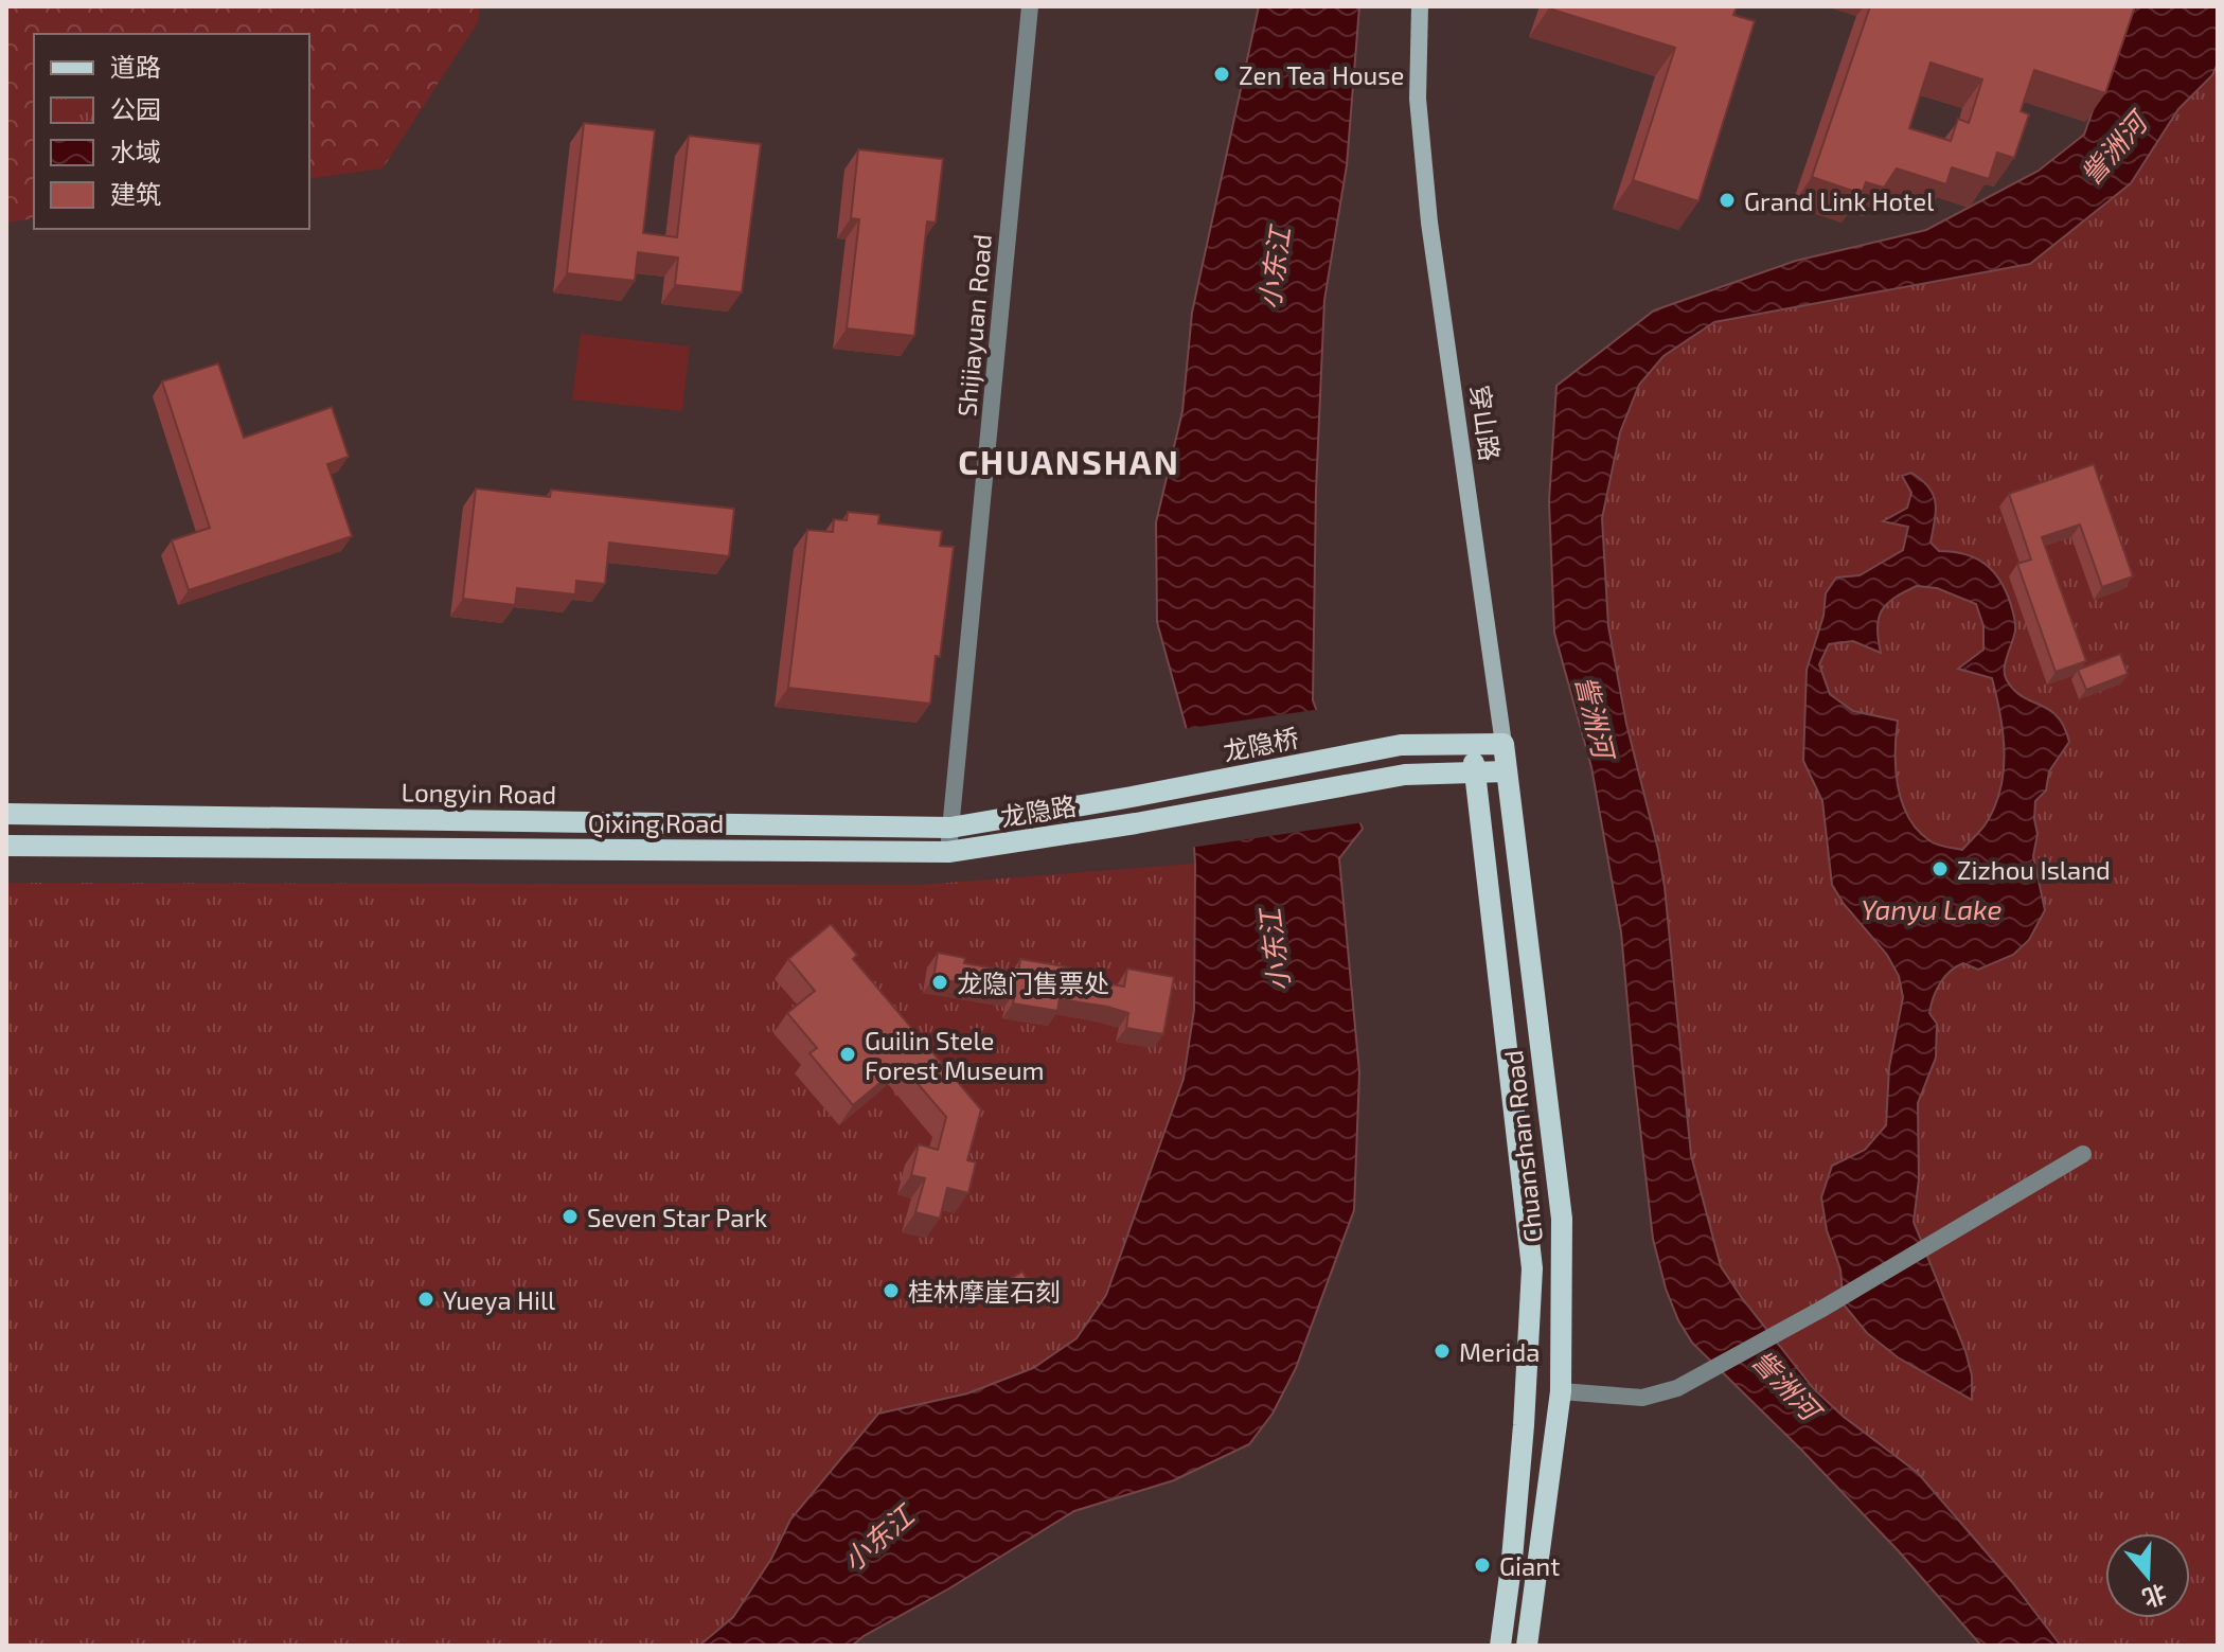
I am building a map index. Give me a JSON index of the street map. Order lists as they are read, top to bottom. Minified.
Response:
{"streets":{"main road":["穿山路","龙隐桥","Longyin Road","龙隐路","Qixing Road","Chuanshan Road"],"street":["Shijiayuan Road"]},"crossings":[["Shijiayuan Road","Longyin Road"],["Shijiayuan Road","龙隐路"],["Shijiayuan Road","Qixing Road"],["穿山路","Chuanshan Road"],["龙隐桥","龙隐路"],["龙隐桥","Chuanshan Road"],["Longyin Road","龙隐路"],["龙隐路","Qixing Road"],["龙隐路","Chuanshan Road"]],"districts":["CHUANSHAN"],"water":["訾洲河","小东江","Yanyu Lake"],"places":["Zen Tea House","Grand Link Hotel","Zizhou Island","龙隐门售票处","Guilin Stele Forest Museum","Seven Star Park","桂林摩崖石刻","Yueya Hill","Merida","Giant"],"legend":["道路","公园","水域","建筑"],"north":"bottom"}
